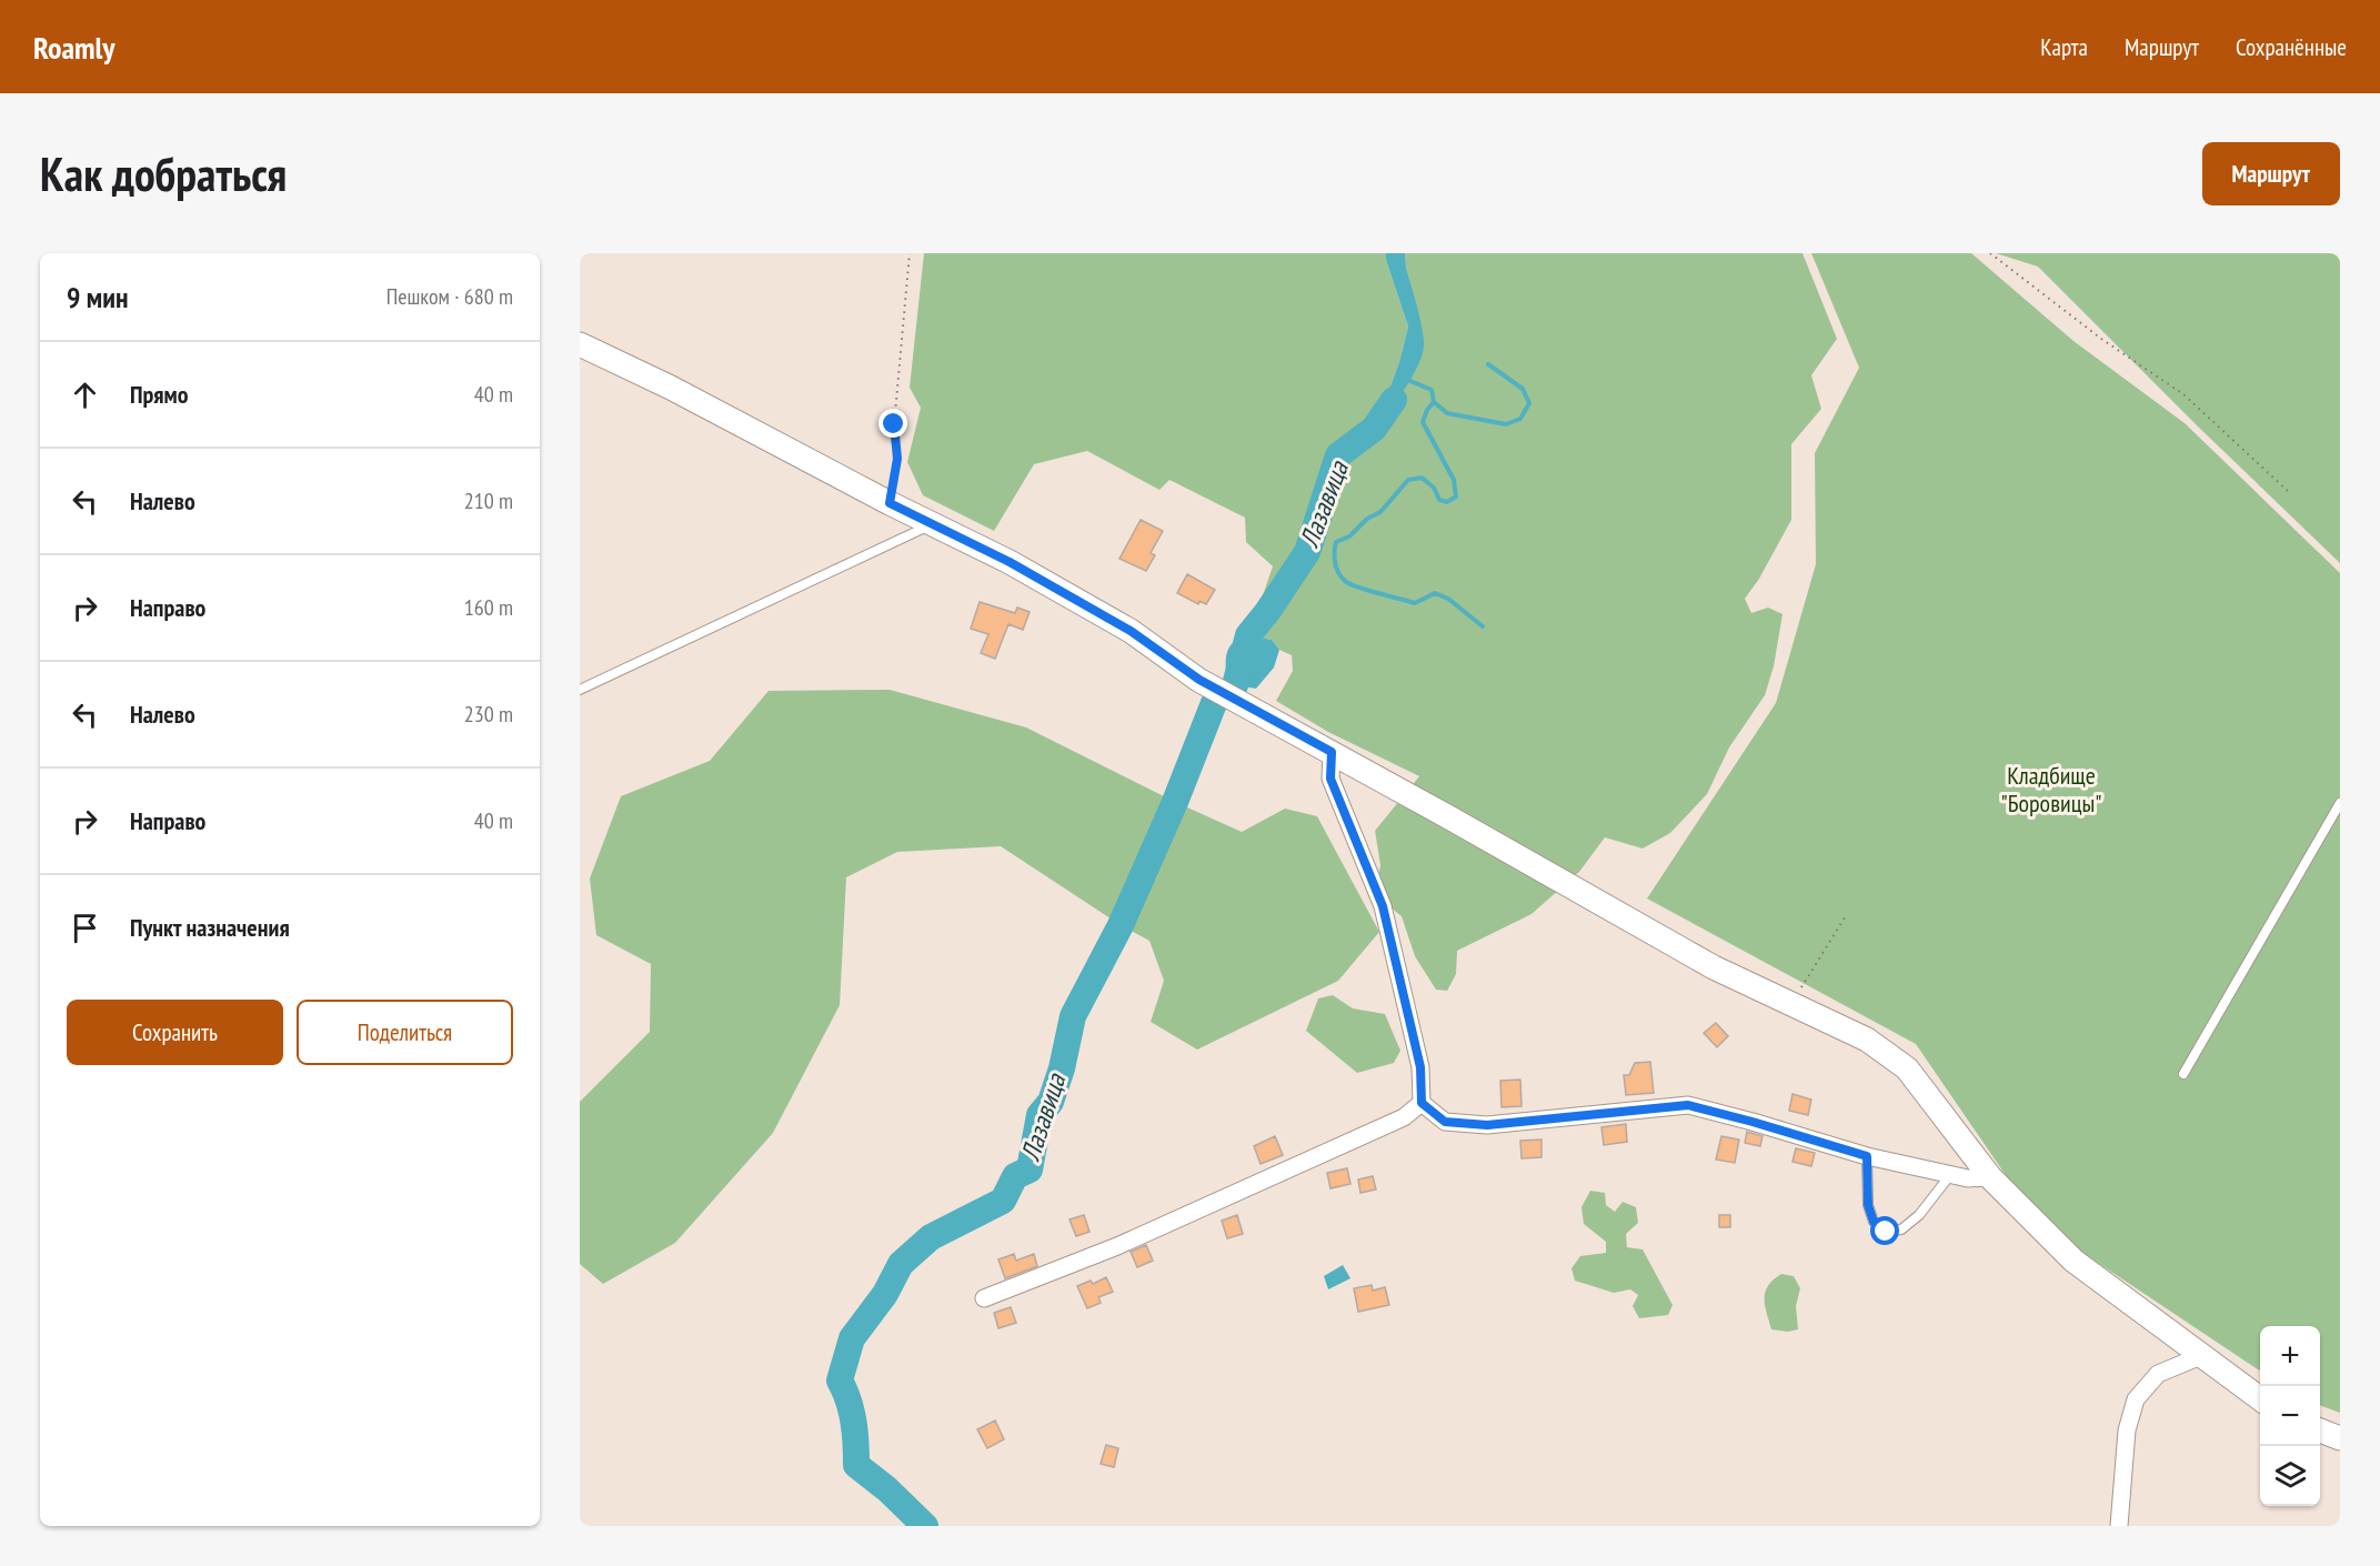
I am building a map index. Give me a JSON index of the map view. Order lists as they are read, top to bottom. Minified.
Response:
{"water":["Лазавица"],"parks":["Кладбище \"Боровицы\""],"page":{"header":"Roamly","nav":["Карта","Маршрут","Сохранённые"],"buttons":["Маршрут",["Сохранить","Поделиться"]],"title":"Как добраться","heading":["9 мин","Пешком · 680 m"],"list":[["Прямо","40 m"],["Налево","210 m"],["Направо","160 m"],["Налево","230 m"],["Направо","40 m"],"Пункт назначения"],"map_buttons":["+","−"]}}
